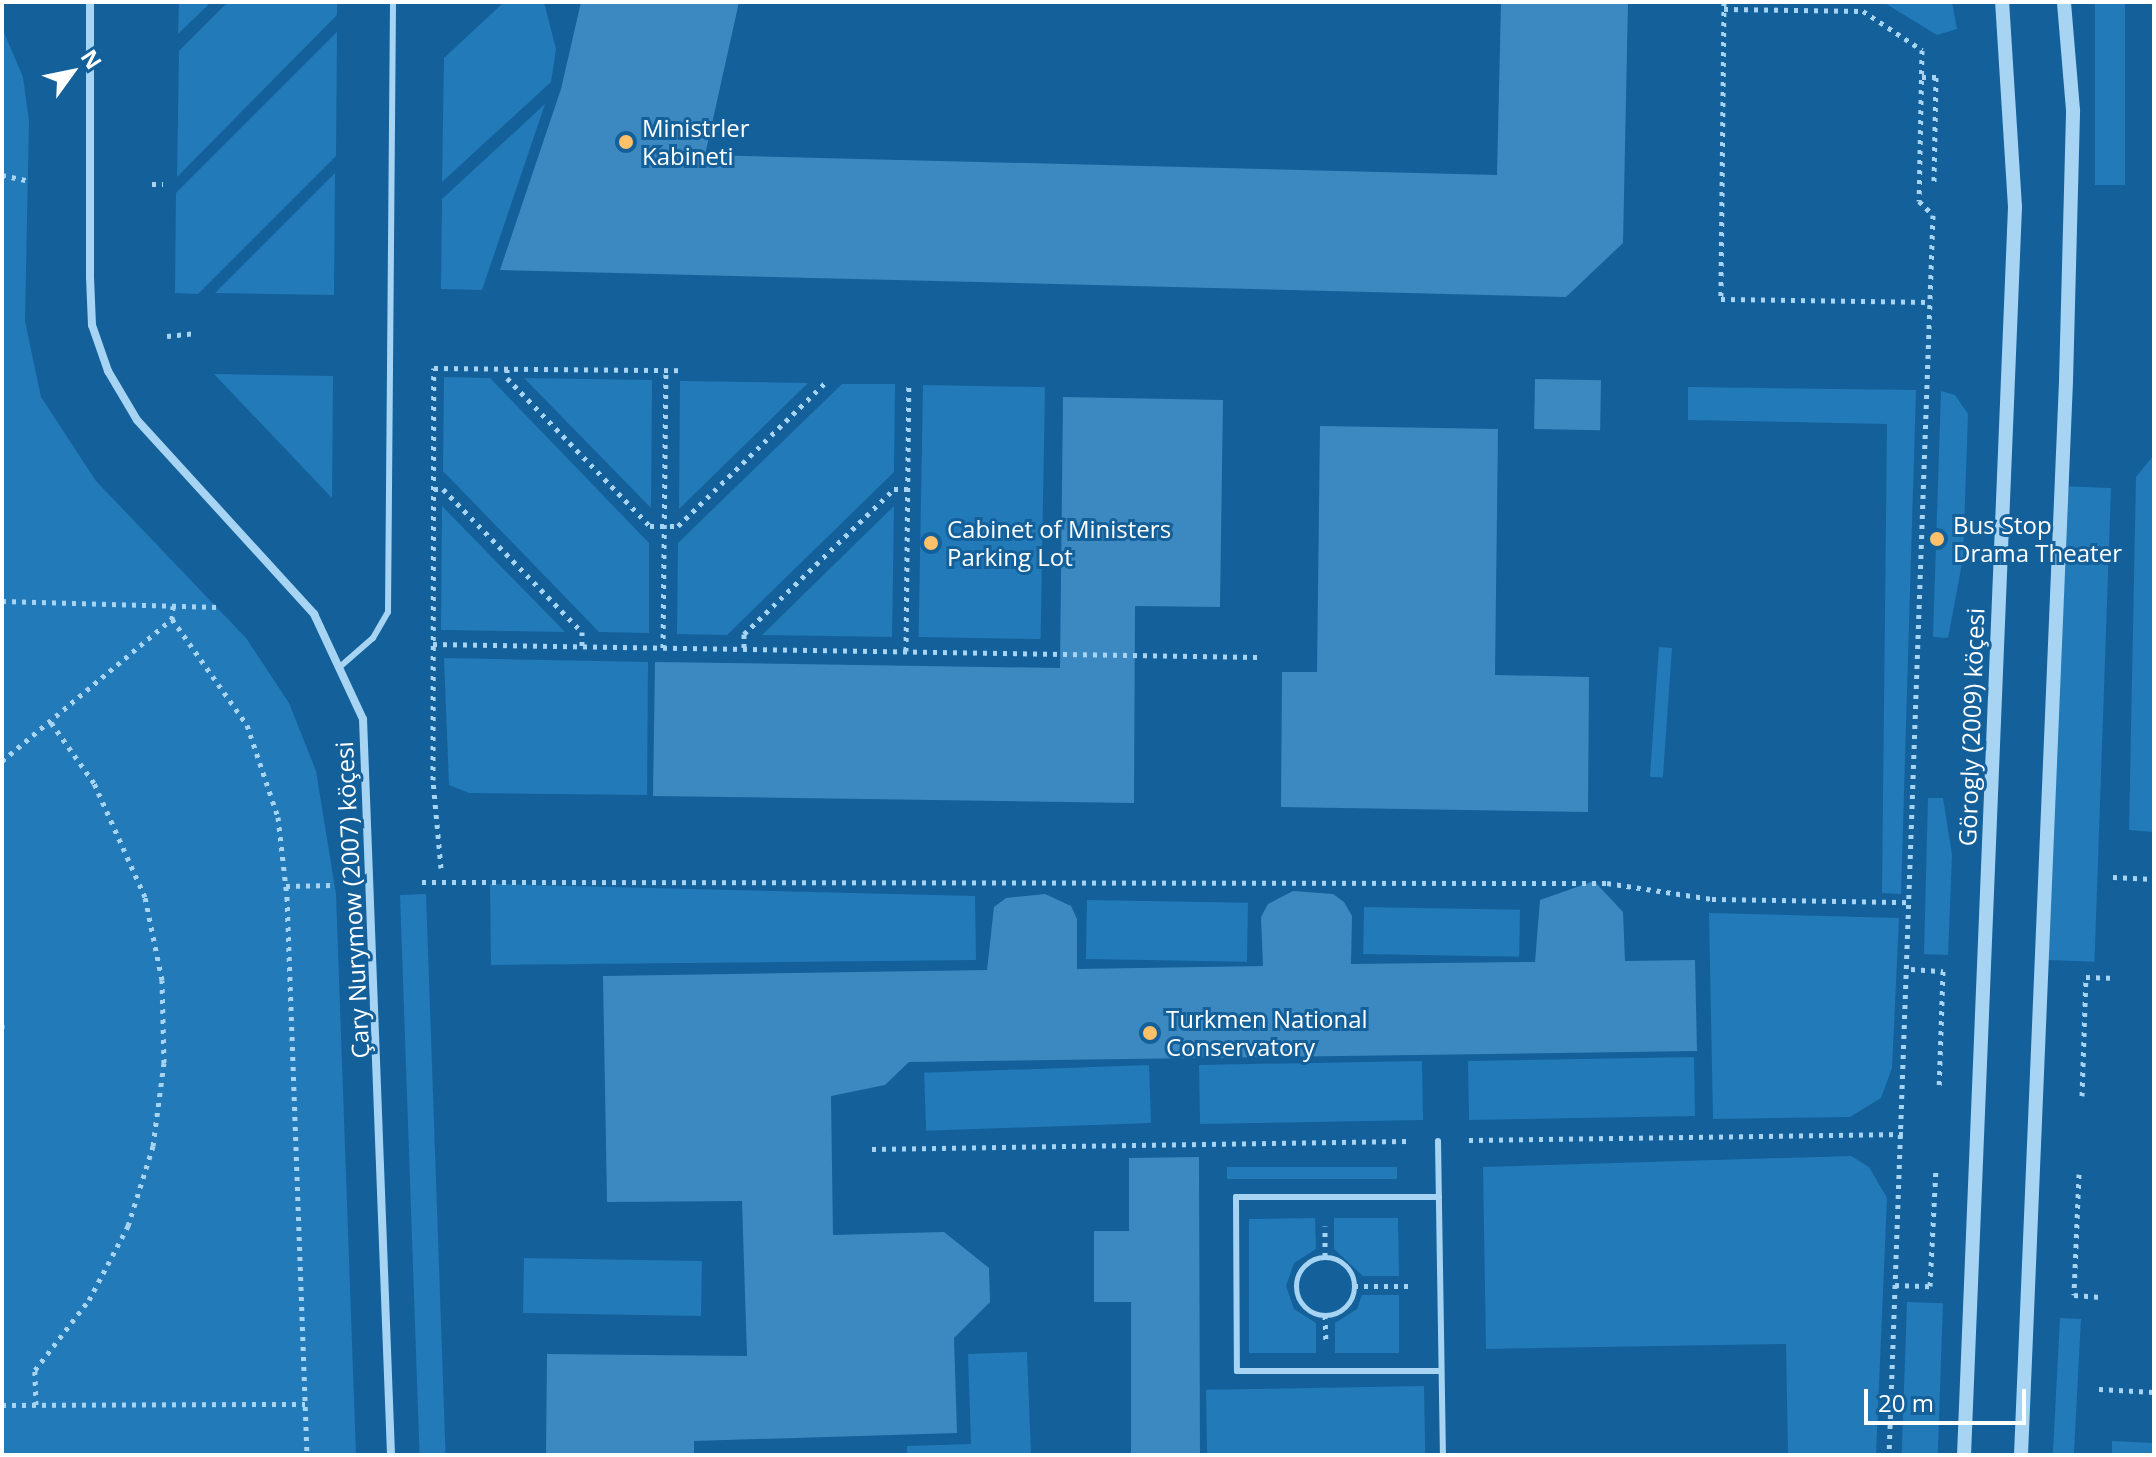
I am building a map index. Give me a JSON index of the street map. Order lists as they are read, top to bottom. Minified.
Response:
{"streets":{"street":["Görogly (2009) köçesi","Çary Nurymow (2007) köçesi"]},"places":["Ministrler Kabineti","Bus Stop Drama Theater","Cabinet of Ministers Parking Lot","Turkmen National Conservatory"],"scale_bar":"20 m","north":"top right"}
